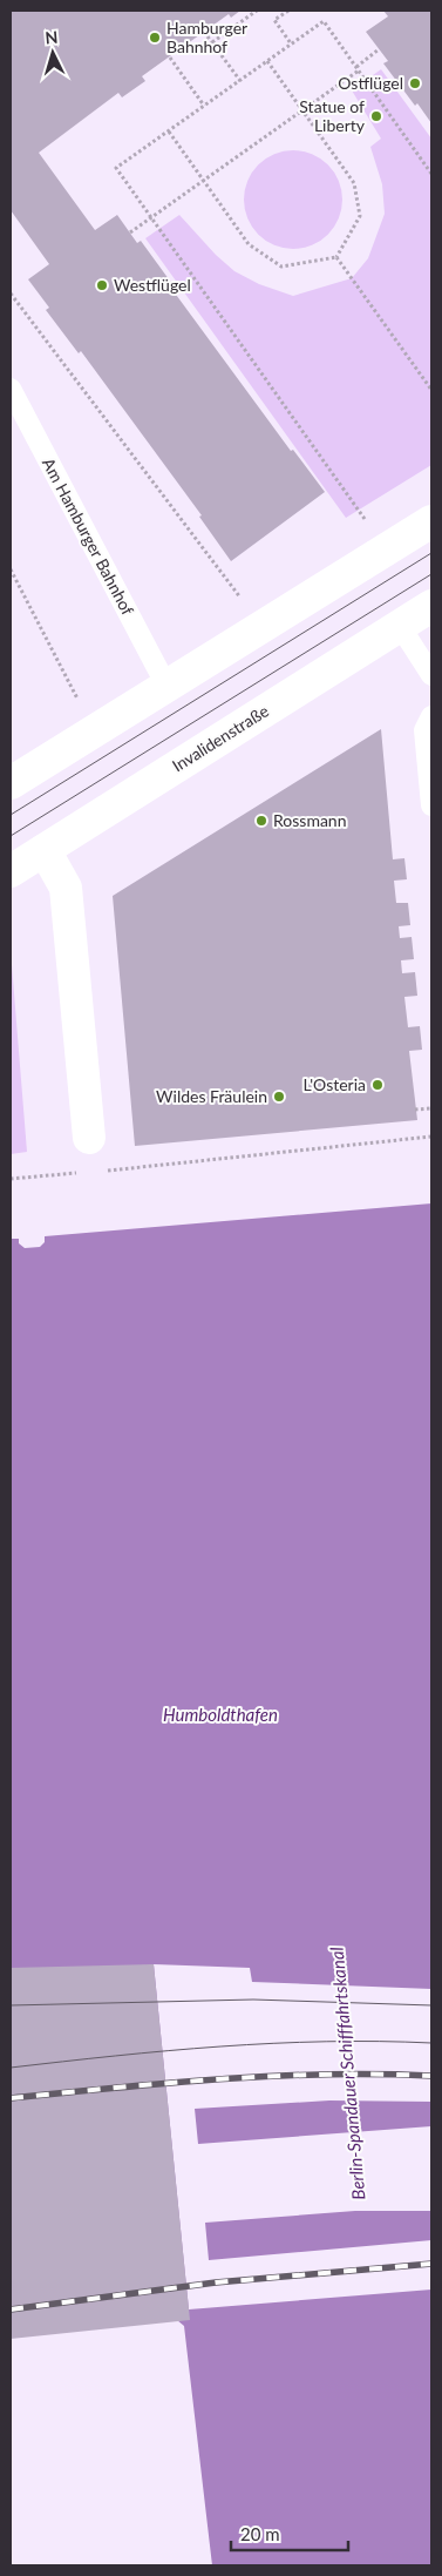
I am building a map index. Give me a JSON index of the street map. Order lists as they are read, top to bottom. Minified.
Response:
{"streets":{"main road":["Invalidenstraße"],"lane":["Am Hamburger Bahnhof"]},"water":["Humboldthafen","Berlin-Spandauer Schifffahrtskanal"],"places":["Hamburger Bahnhof","Ostflügel","Statue of Liberty","Westflügel","Rossmann","L'Osteria","Wildes Fräulein"],"scale_bar":"20 m","north":"top"}
